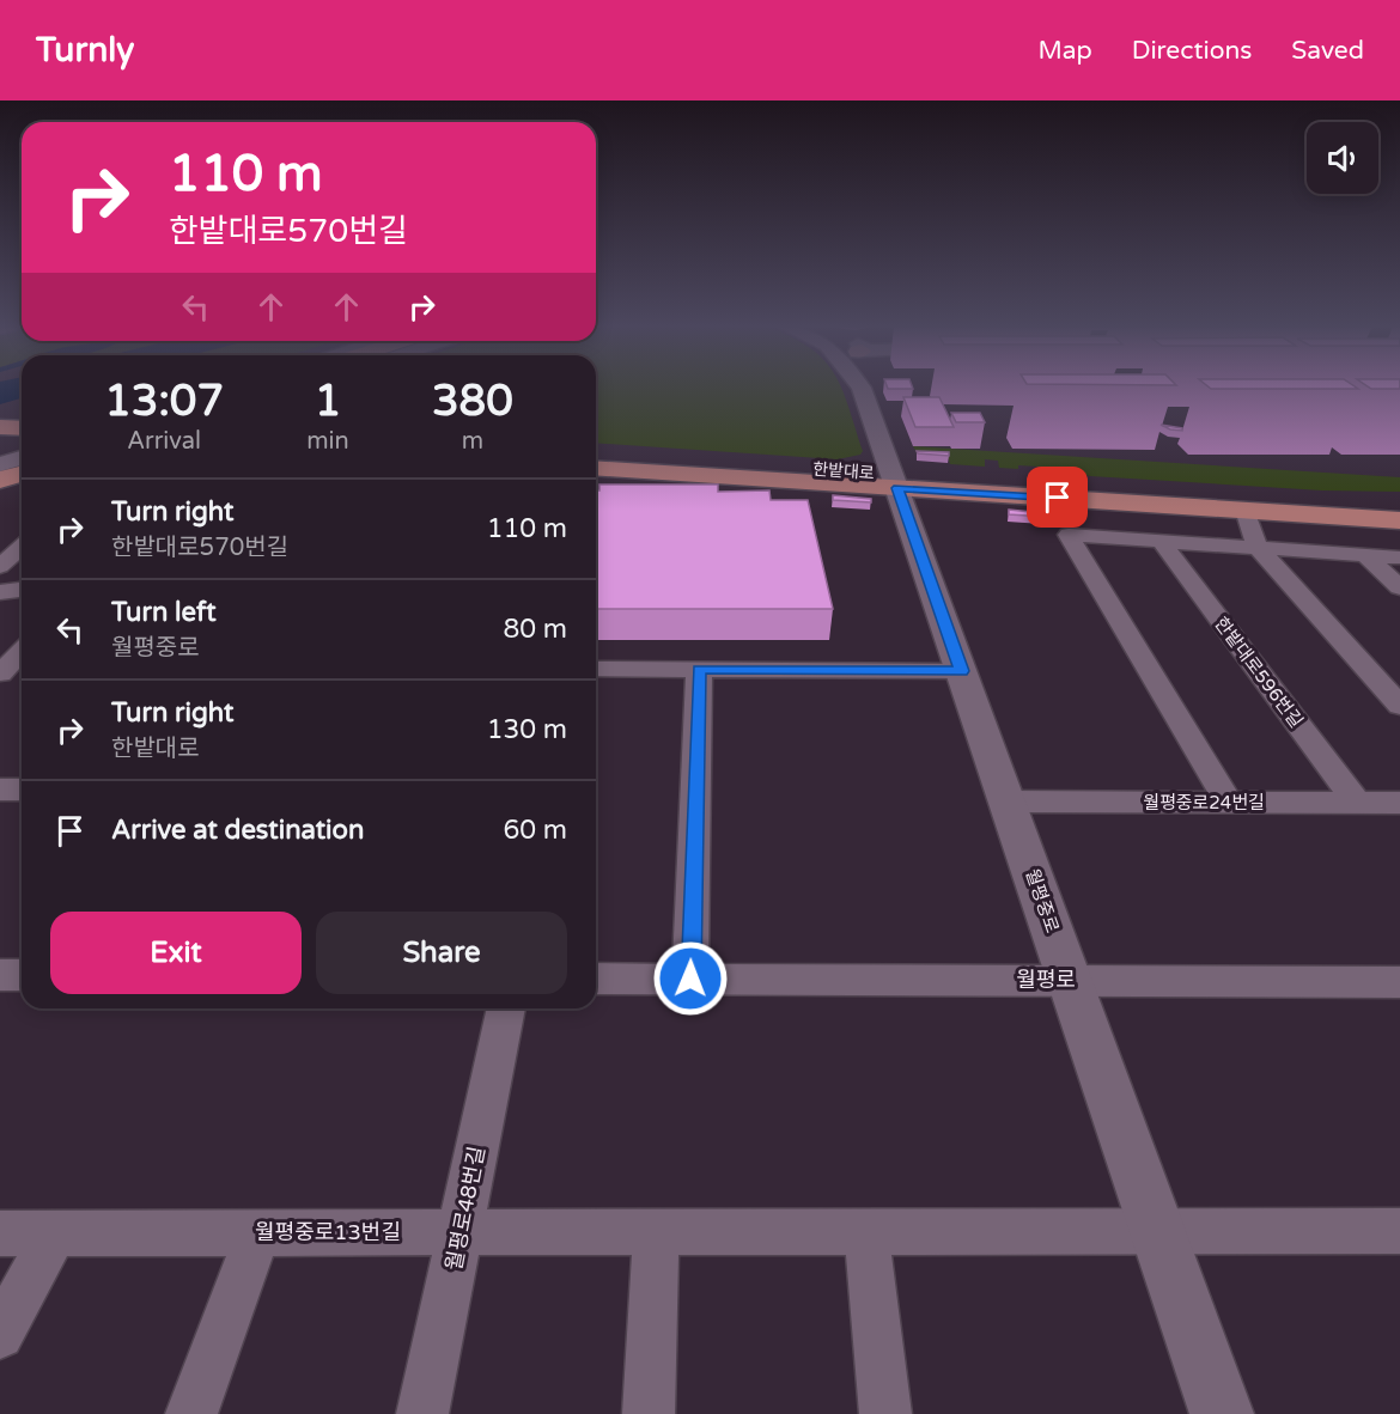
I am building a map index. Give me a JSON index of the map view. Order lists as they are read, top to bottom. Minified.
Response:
{"streets":{"main road":["한밭대로"],"street":["한밭대로596번길","월평중로24번길","월평중로","월평로","월평로48번길","월평중로13번길"]},"crossings":[["한밭대로","월평중로"],["한밭대로596번길","월평중로24번길"],["월평중로24번길","월평중로"],["월평중로","월평로"],["월평중로","월평중로13번길"],["월평로48번길","월평중로13번길"]],"page":{"header":"Turnly","nav":["Map","Directions","Saved"],"turn":["110 m","한밭대로570번길"],"eta":["13:07","Arrival","1","min","380","m"],"list":[{"name":"Turn right","note":"한밭대로570번길","value":"110 m"},{"name":"Turn left","note":"월평중로","value":"80 m"},{"name":"Turn right","note":"한밭대로","value":"130 m"},{"name":"Arrive at destination","value":"60 m"}],"buttons":["Exit","Share"]}}
